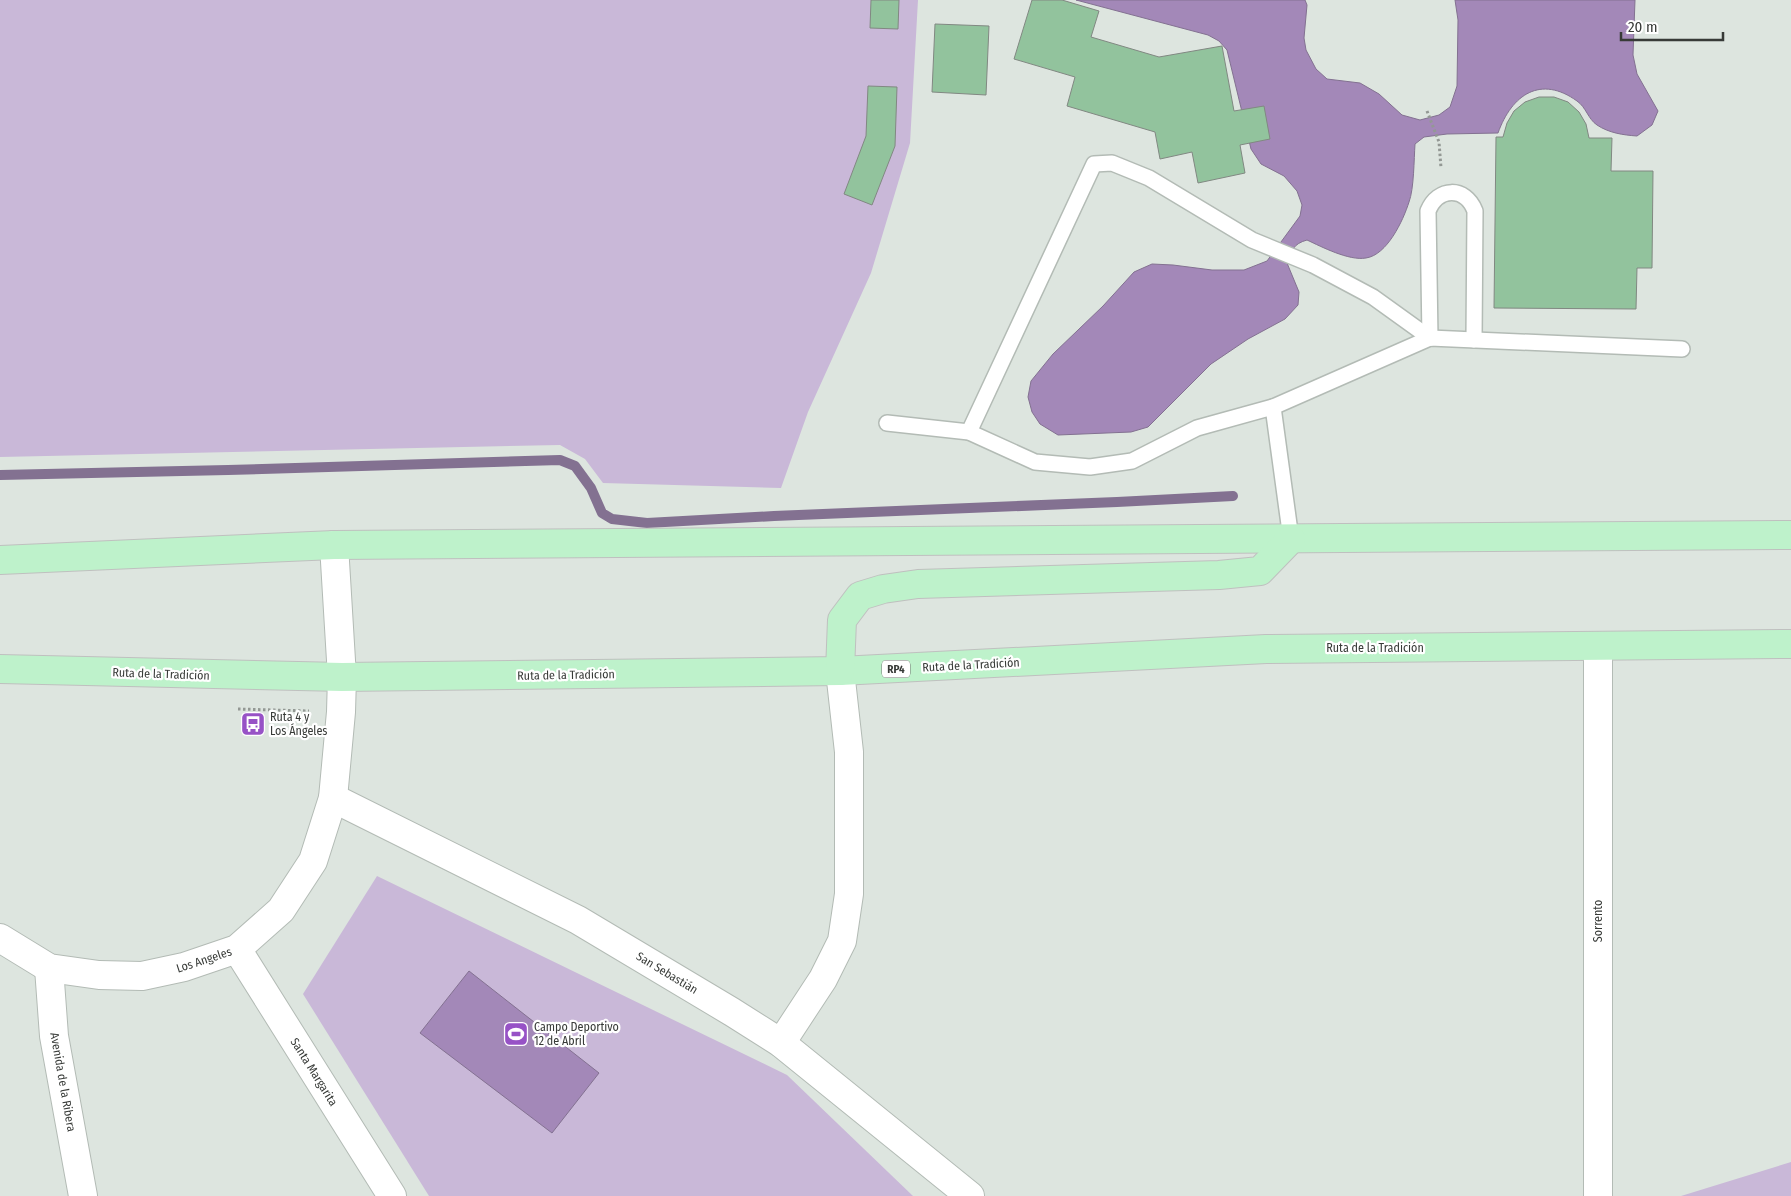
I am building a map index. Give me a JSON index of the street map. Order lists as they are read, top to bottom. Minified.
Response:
{"streets":{"main road":["Ruta de la Tradición","RP4"],"street":["Sorrento","Los Angeles","San Sebastián","Santa Margarita","Avenida de la Ribera"]},"crossings":[["Ruta de la Tradición","Sorrento"],["Ruta de la Tradición","Los Angeles"],["Los Angeles","San Sebastián"],["Los Angeles","Santa Margarita"],["Los Angeles","Avenida de la Ribera"]],"places":{"bus stop":["Ruta 4 y Los Ángeles"],"sports":["Campo Deportivo 12 de Abril"]},"scale_bar":"20 m"}
